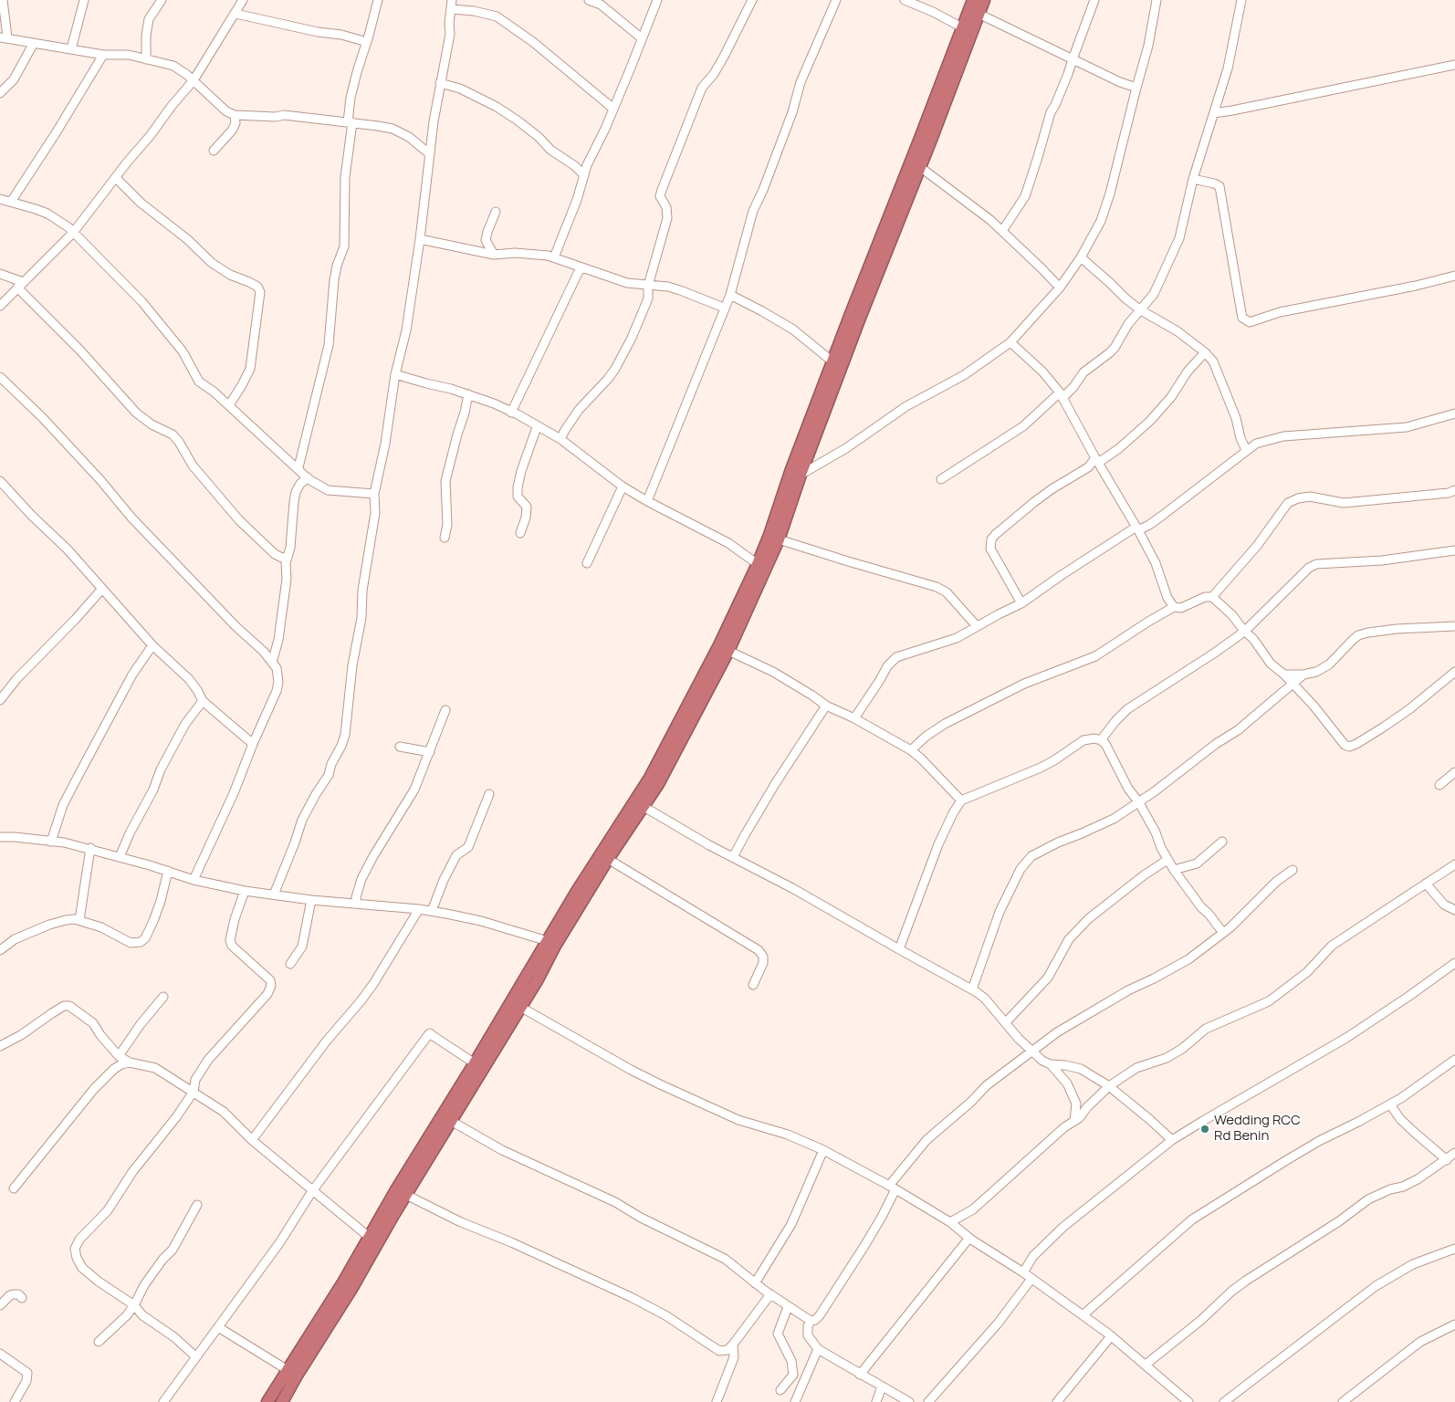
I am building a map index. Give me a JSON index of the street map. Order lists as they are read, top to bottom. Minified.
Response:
{"places":["Wedding RCC Rd Benin"]}
